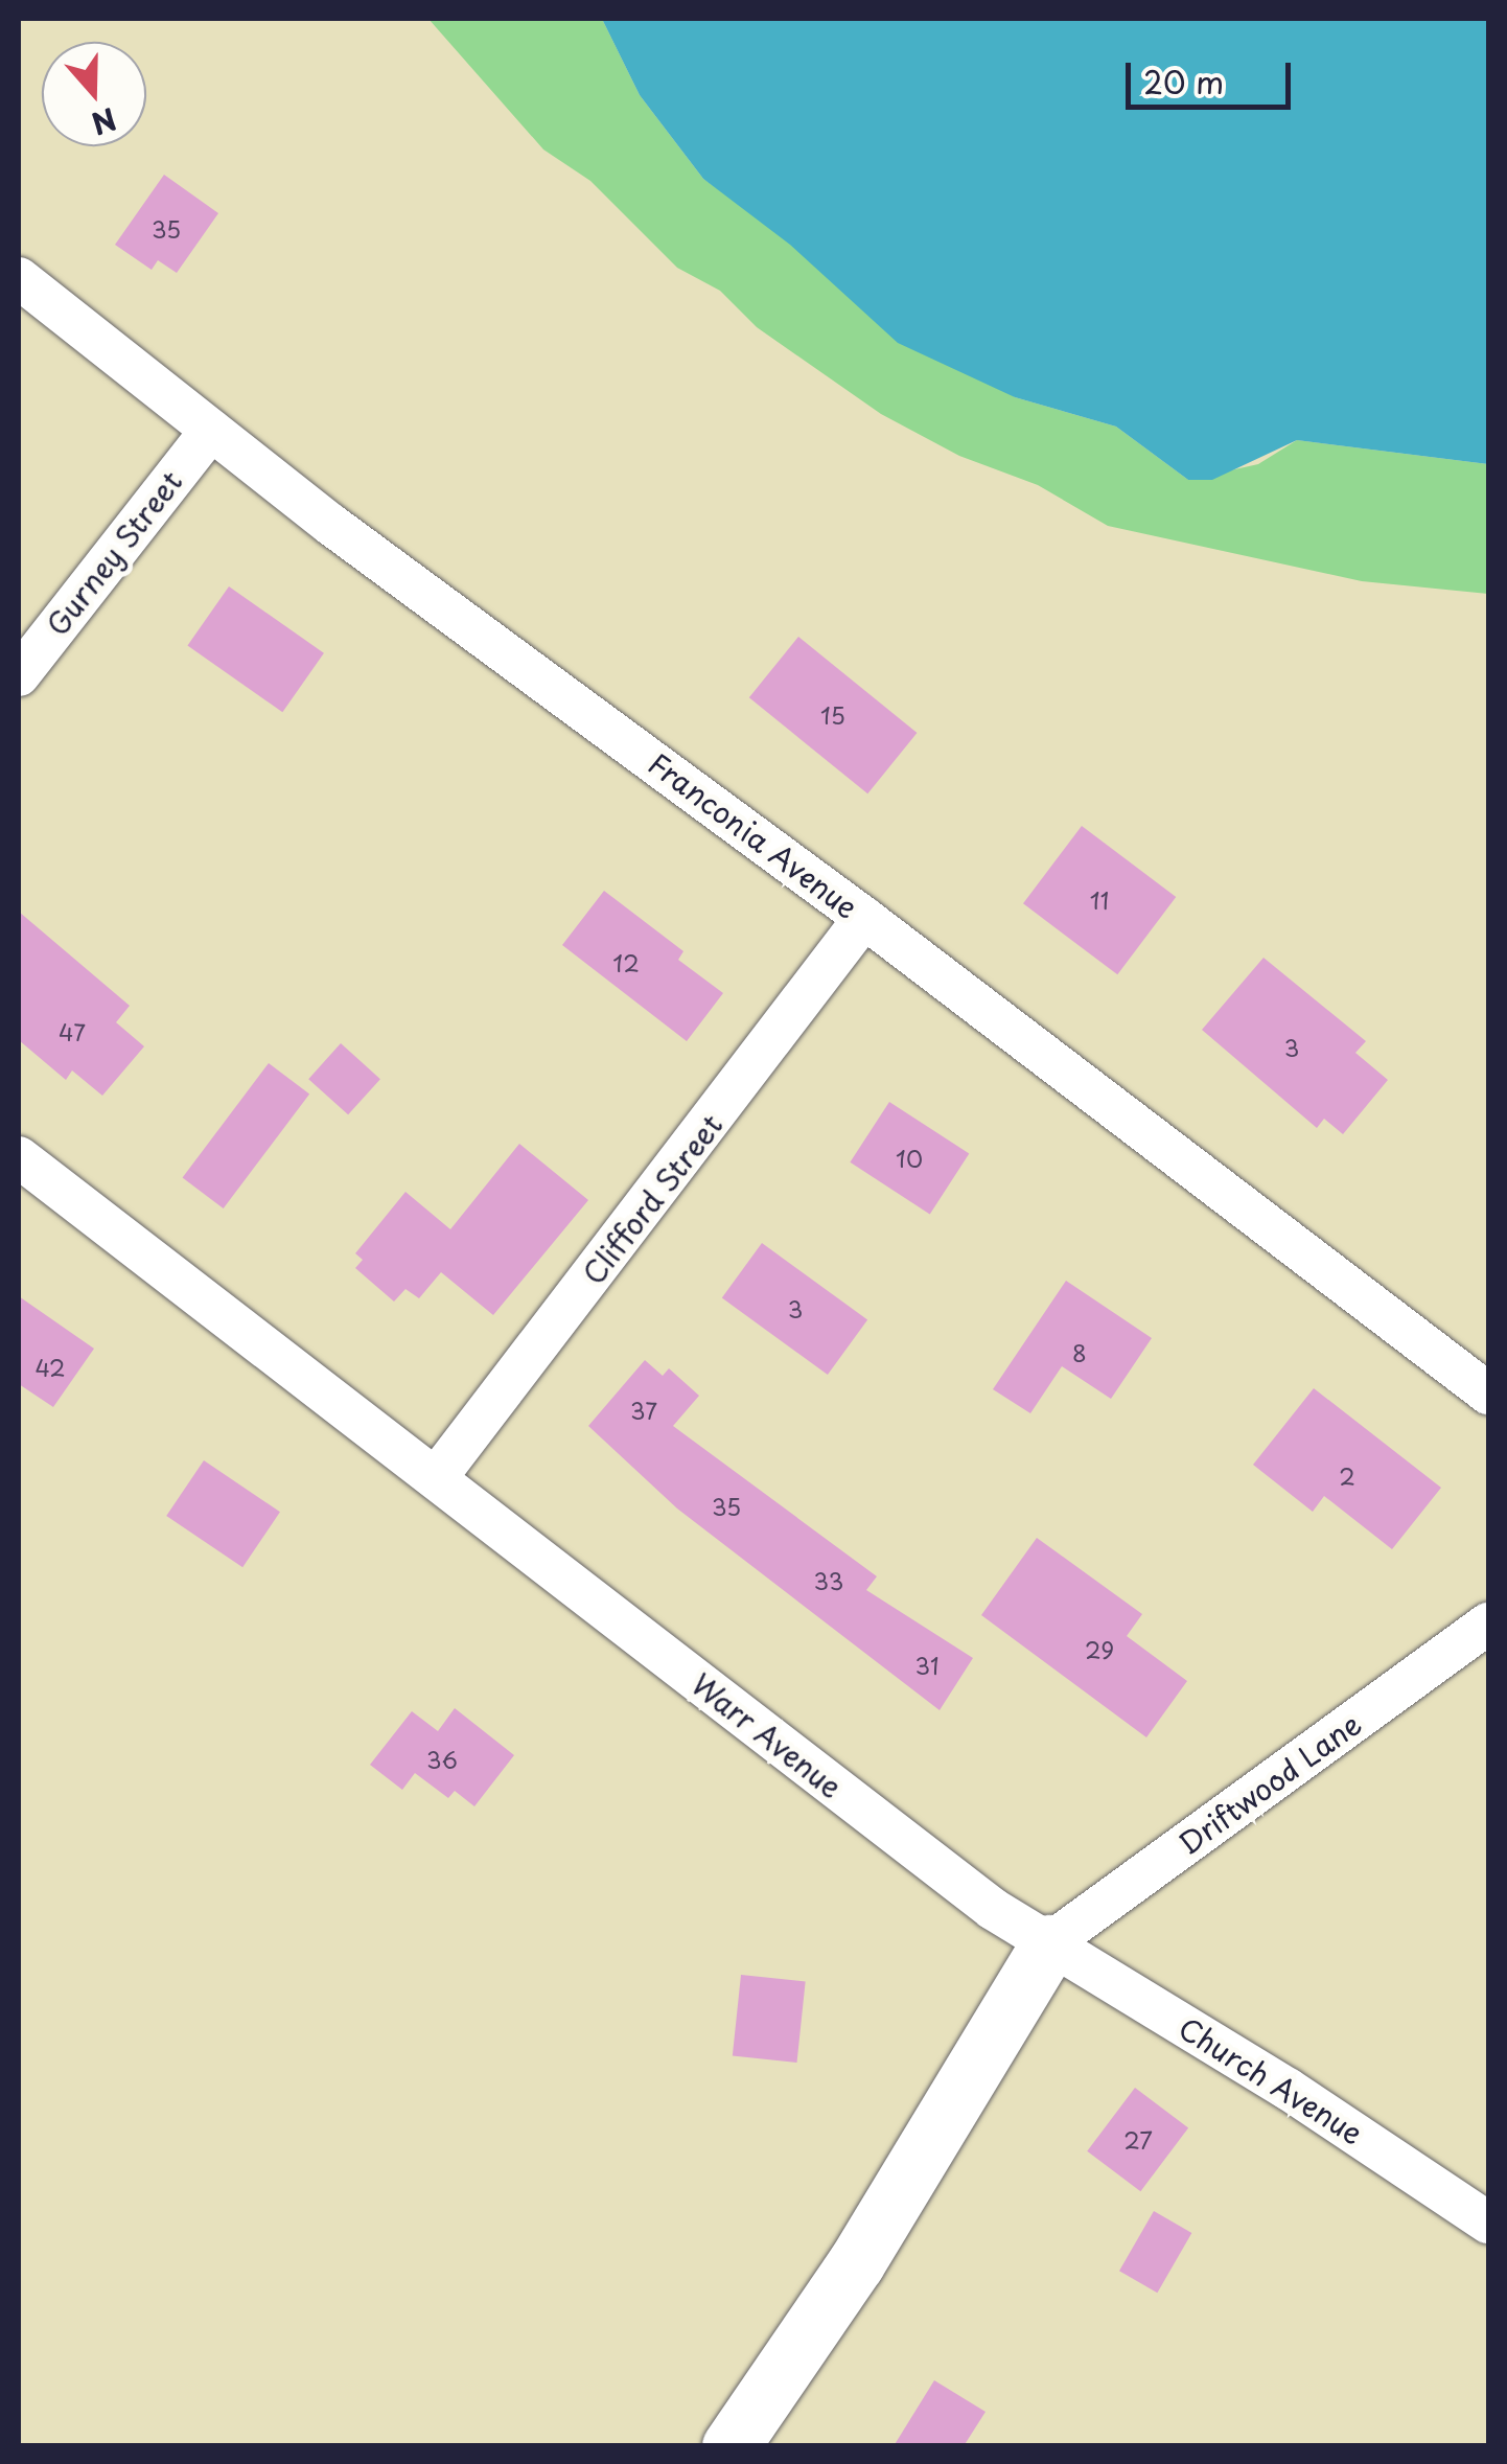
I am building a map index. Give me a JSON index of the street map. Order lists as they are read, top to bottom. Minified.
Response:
{"streets":{"street":["Gurney Street","Franconia Avenue","Clifford Street","Warr Avenue","Driftwood Lane","Church Avenue"]},"crossings":[["Gurney Street","Franconia Avenue"],["Franconia Avenue","Clifford Street"],["Clifford Street","Warr Avenue"],["Warr Avenue","Driftwood Lane"],["Warr Avenue","Church Avenue"],["Driftwood Lane","Church Avenue"]],"house_numbers":["35","15","11","12","47","3","10","3","8","42","37","2","35","33","29","31","36","27"],"scale_bar":"20 m","north":"bottom"}
